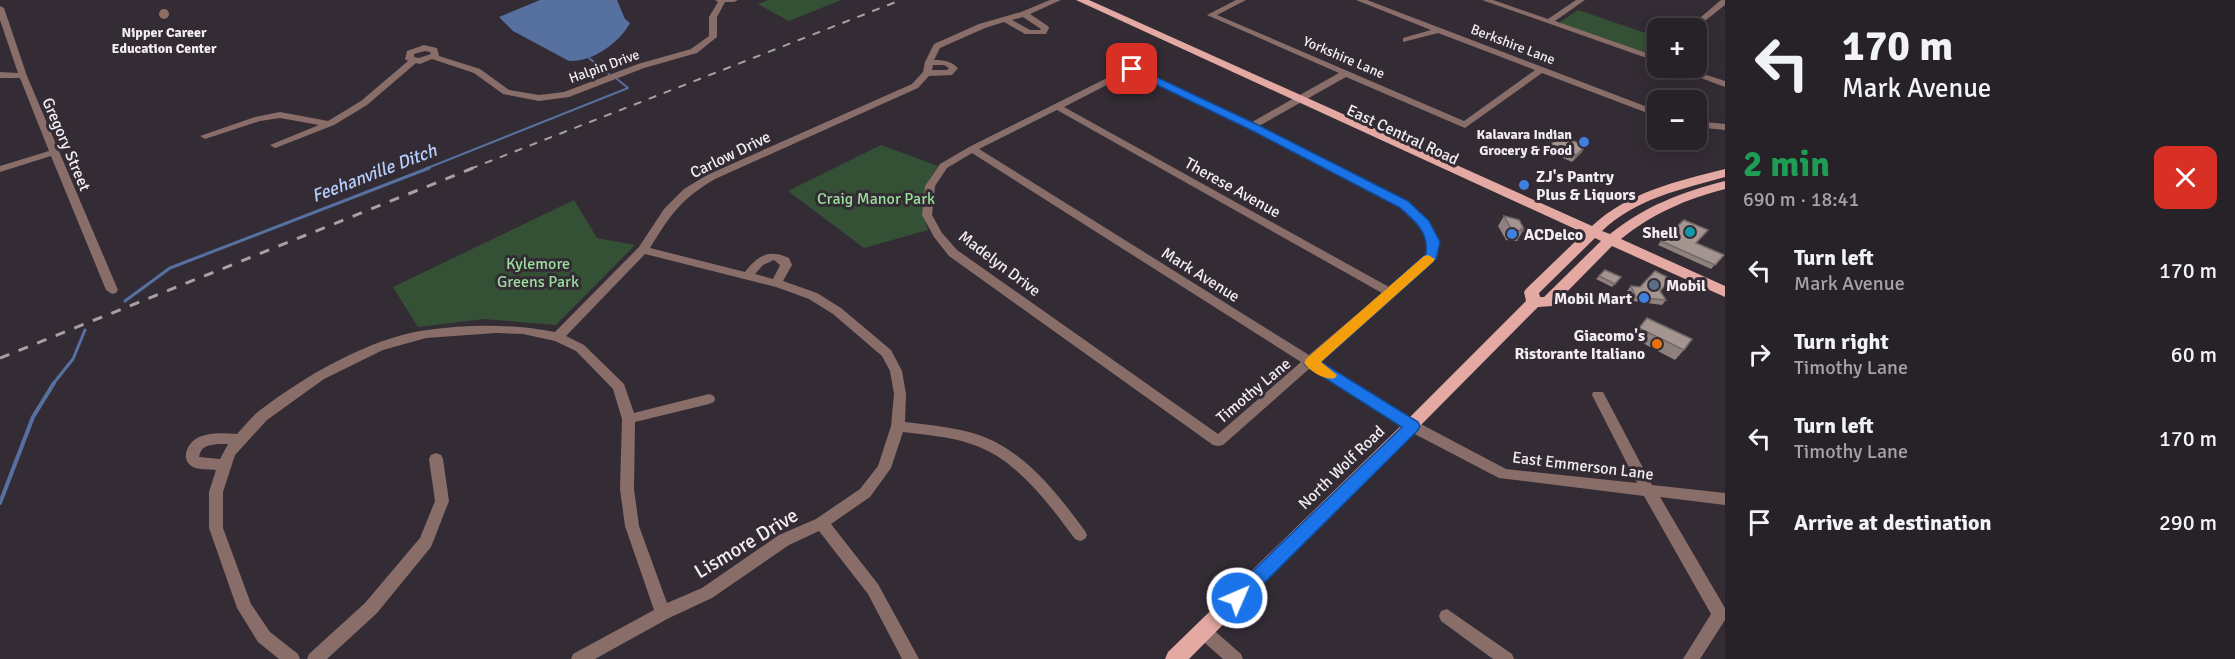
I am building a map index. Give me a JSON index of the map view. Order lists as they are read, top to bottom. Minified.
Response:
{"streets":{"main road":["East Central Road","North Wolf Road"],"street":["Berkshire Lane","Yorkshire Lane","Halpin Drive","Gregory Street","Carlow Drive","Therese Avenue","Madelyn Drive","Mark Avenue","Timothy Lane","East Emmerson Lane","Lismore Drive"]},"crossings":[["Berkshire Lane","Yorkshire Lane"],["East Central Road","North Wolf Road"],["Carlow Drive","Lismore Drive"],["Therese Avenue","Madelyn Drive"],["Therese Avenue","Timothy Lane"],["Madelyn Drive","Mark Avenue"],["Madelyn Drive","Timothy Lane"],["Mark Avenue","Timothy Lane"],["Mark Avenue","East Emmerson Lane"],["Mark Avenue","North Wolf Road"],["East Emmerson Lane","North Wolf Road"]],"water":["Feehanville Ditch"],"parks":["Craig Manor Park","Kylemore Greens Park"],"places":["Nipper Career Education Center","Kalavara Indian Grocery & Food","ZJ's Pantry Plus & Liquors","Shell","ACDelco","Mobil","Mobil Mart","Giacomo's Ristorante Italiano"],"page":{"turn":["170 m","Mark Avenue"],"map_buttons":["+","−"],"heading":["2 min","690 m · 18:41"],"list":[{"name":"Turn left","note":"Mark Avenue","value":"170 m"},{"name":"Turn right","note":"Timothy Lane","value":"60 m"},{"name":"Turn left","note":"Timothy Lane","value":"170 m"},{"name":"Arrive at destination","value":"290 m"}]}}
